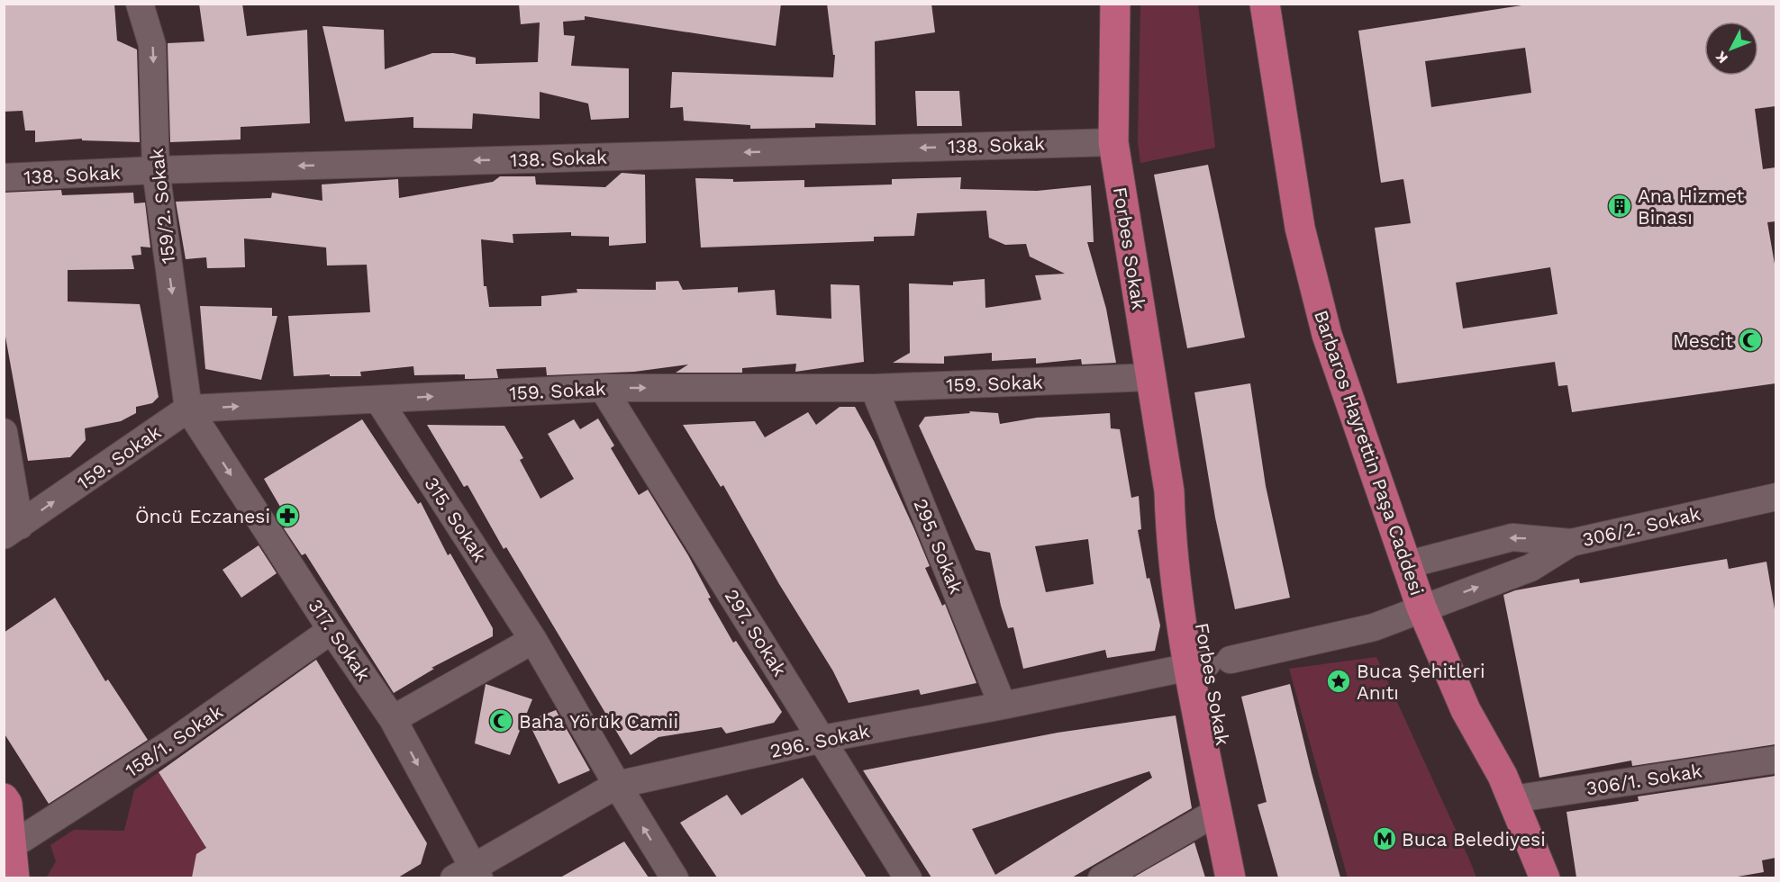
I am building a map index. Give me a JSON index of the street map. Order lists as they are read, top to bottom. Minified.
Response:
{"streets":{"main road":["Forbes Sokak","Barbaros Hayrettin Paşa Caddesi"],"street":["138. Sokak","159/2. Sokak","159. Sokak","315. Sokak","306/2. Sokak","295. Sokak","297. Sokak","317. Sokak","158/1. Sokak","296. Sokak","306/1. Sokak"]},"crossings":[["138. Sokak","159/2. Sokak"],["138. Sokak","Forbes Sokak"],["159/2. Sokak","159. Sokak"],["159/2. Sokak","317. Sokak"],["Forbes Sokak","159. Sokak"],["Forbes Sokak","306/2. Sokak"],["Forbes Sokak","296. Sokak"],["159. Sokak","315. Sokak"],["159. Sokak","295. Sokak"],["159. Sokak","297. Sokak"],["159. Sokak","317. Sokak"],["Barbaros Hayrettin Paşa Caddesi","306/2. Sokak"],["Barbaros Hayrettin Paşa Caddesi","306/1. Sokak"],["315. Sokak","296. Sokak"],["306/2. Sokak","296. Sokak"],["295. Sokak","296. Sokak"],["297. Sokak","296. Sokak"],["317. Sokak","158/1. Sokak"],["317. Sokak","296. Sokak"]],"one_way":["138. Sokak","159/2. Sokak","159. Sokak","317. Sokak"],"places":{"building":["Ana Hizmet Binası"],"mosque":["Mescit","Baha Yörük Camii"],"pharmacy":["Öncü Eczanesi"],"place":["Buca Şehitleri Anıtı"],"metro station":["Buca Belediyesi"]},"north":"bottom left"}
